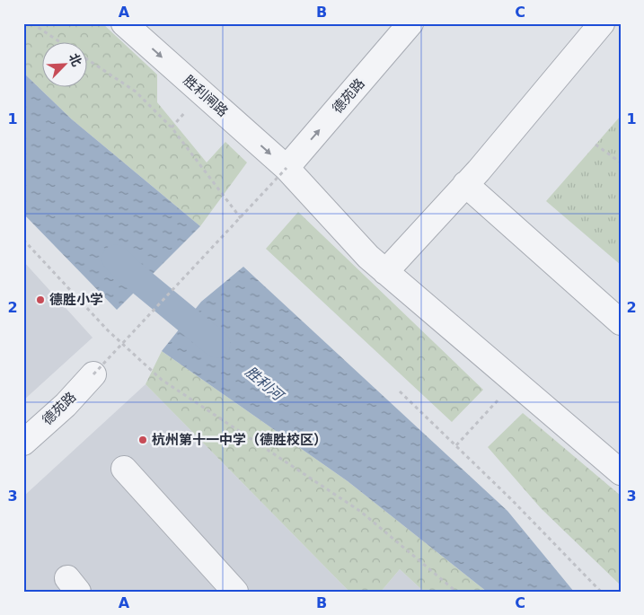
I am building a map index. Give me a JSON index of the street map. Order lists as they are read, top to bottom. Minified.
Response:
{"streets":{"street":["胜利闸路","德苑路"]},"crossings":[["胜利闸路","德苑路"]],"water":["胜利河"],"places":["德胜小学","杭州第十一中学（德胜校区）"],"north":"top right","grid":{"columns":["A","B","C"],"rows":["1","2","3"]}}
